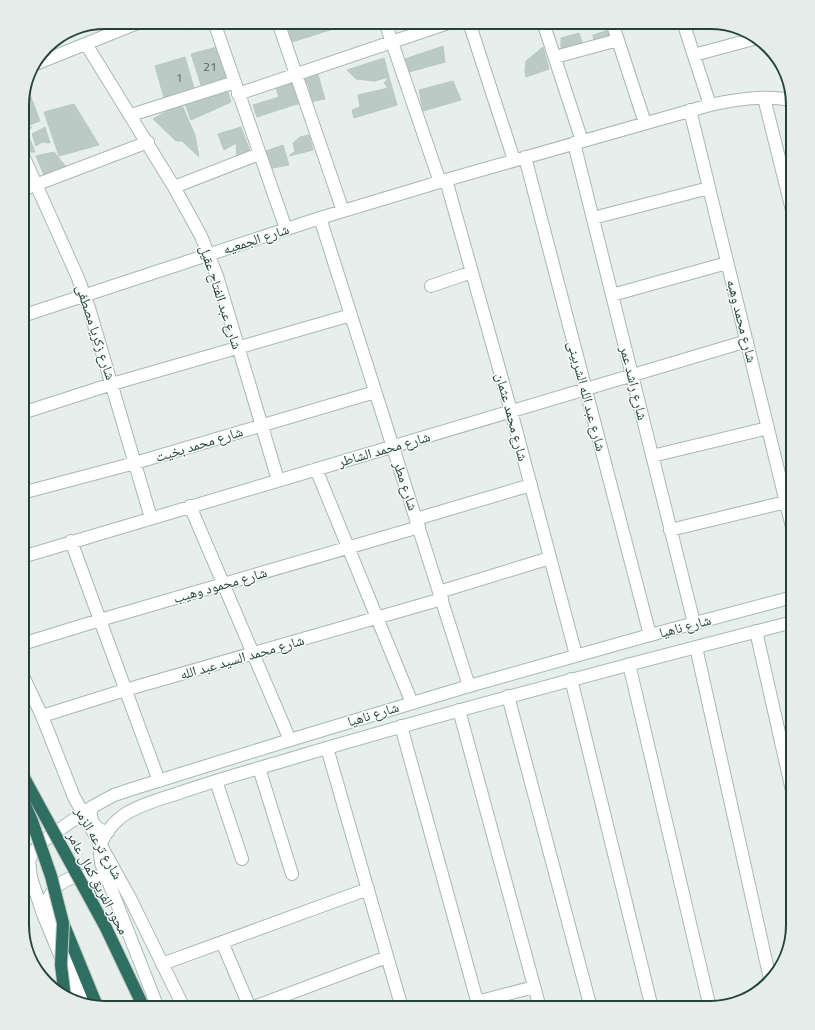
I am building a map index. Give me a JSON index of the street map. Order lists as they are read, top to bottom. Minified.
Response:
{"streets":{"highway":["محور الفريق كمال عامر"],"street":["شارع الجمعيه","شارع عبد الفتاح عقيل","شارع محمد وهبه","شارع زكريا مصطفى","شارع راشد عمر","شارع عبد الله الشربينى","شارع محمد عثمان","شارع محمد بخيت","شارع محمد الشاطر","شارع مطر","شارع محمود وهيب","شارع ناهيا","شارع محمد السيد عبد الله","شارع ترعه الزمر"]},"crossings":[["شارع الجمعيه","شارع عبد الفتاح عقيل"],["شارع الجمعيه","شارع محمد وهبه"],["شارع الجمعيه","شارع زكريا مصطفى"],["شارع الجمعيه","شارع راشد عمر"],["شارع الجمعيه","شارع عبد الله الشربينى"],["شارع الجمعيه","شارع محمد عثمان"],["شارع الجمعيه","شارع مطر"],["شارع عبد الفتاح عقيل","شارع محمد بخيت"],["شارع عبد الفتاح عقيل","شارع محمد الشاطر"],["شارع محمد وهبه","شارع محمد الشاطر"],["شارع زكريا مصطفى","شارع محمد بخيت"],["شارع زكريا مصطفى","شارع محمد الشاطر"],["شارع راشد عمر","شارع محمد الشاطر"],["شارع راشد عمر","شارع ناهيا"],["شارع عبد الله الشربينى","شارع محمد الشاطر"],["شارع عبد الله الشربينى","شارع ناهيا"],["شارع محمد عثمان","شارع محمد الشاطر"],["شارع محمد عثمان","شارع محمود وهيب"],["شارع محمد عثمان","شارع ناهيا"],["شارع محمد عثمان","شارع محمد السيد عبد الله"],["شارع محمد بخيت","شارع مطر"],["شارع محمد الشاطر","شارع مطر"],["شارع مطر","شارع محمود وهيب"],["شارع مطر","شارع ناهيا"],["شارع مطر","شارع محمد السيد عبد الله"],["شارع ناهيا","شارع ترعه الزمر"],["شارع محمد السيد عبد الله","شارع ترعه الزمر"]],"house_numbers":["21","1"]}
